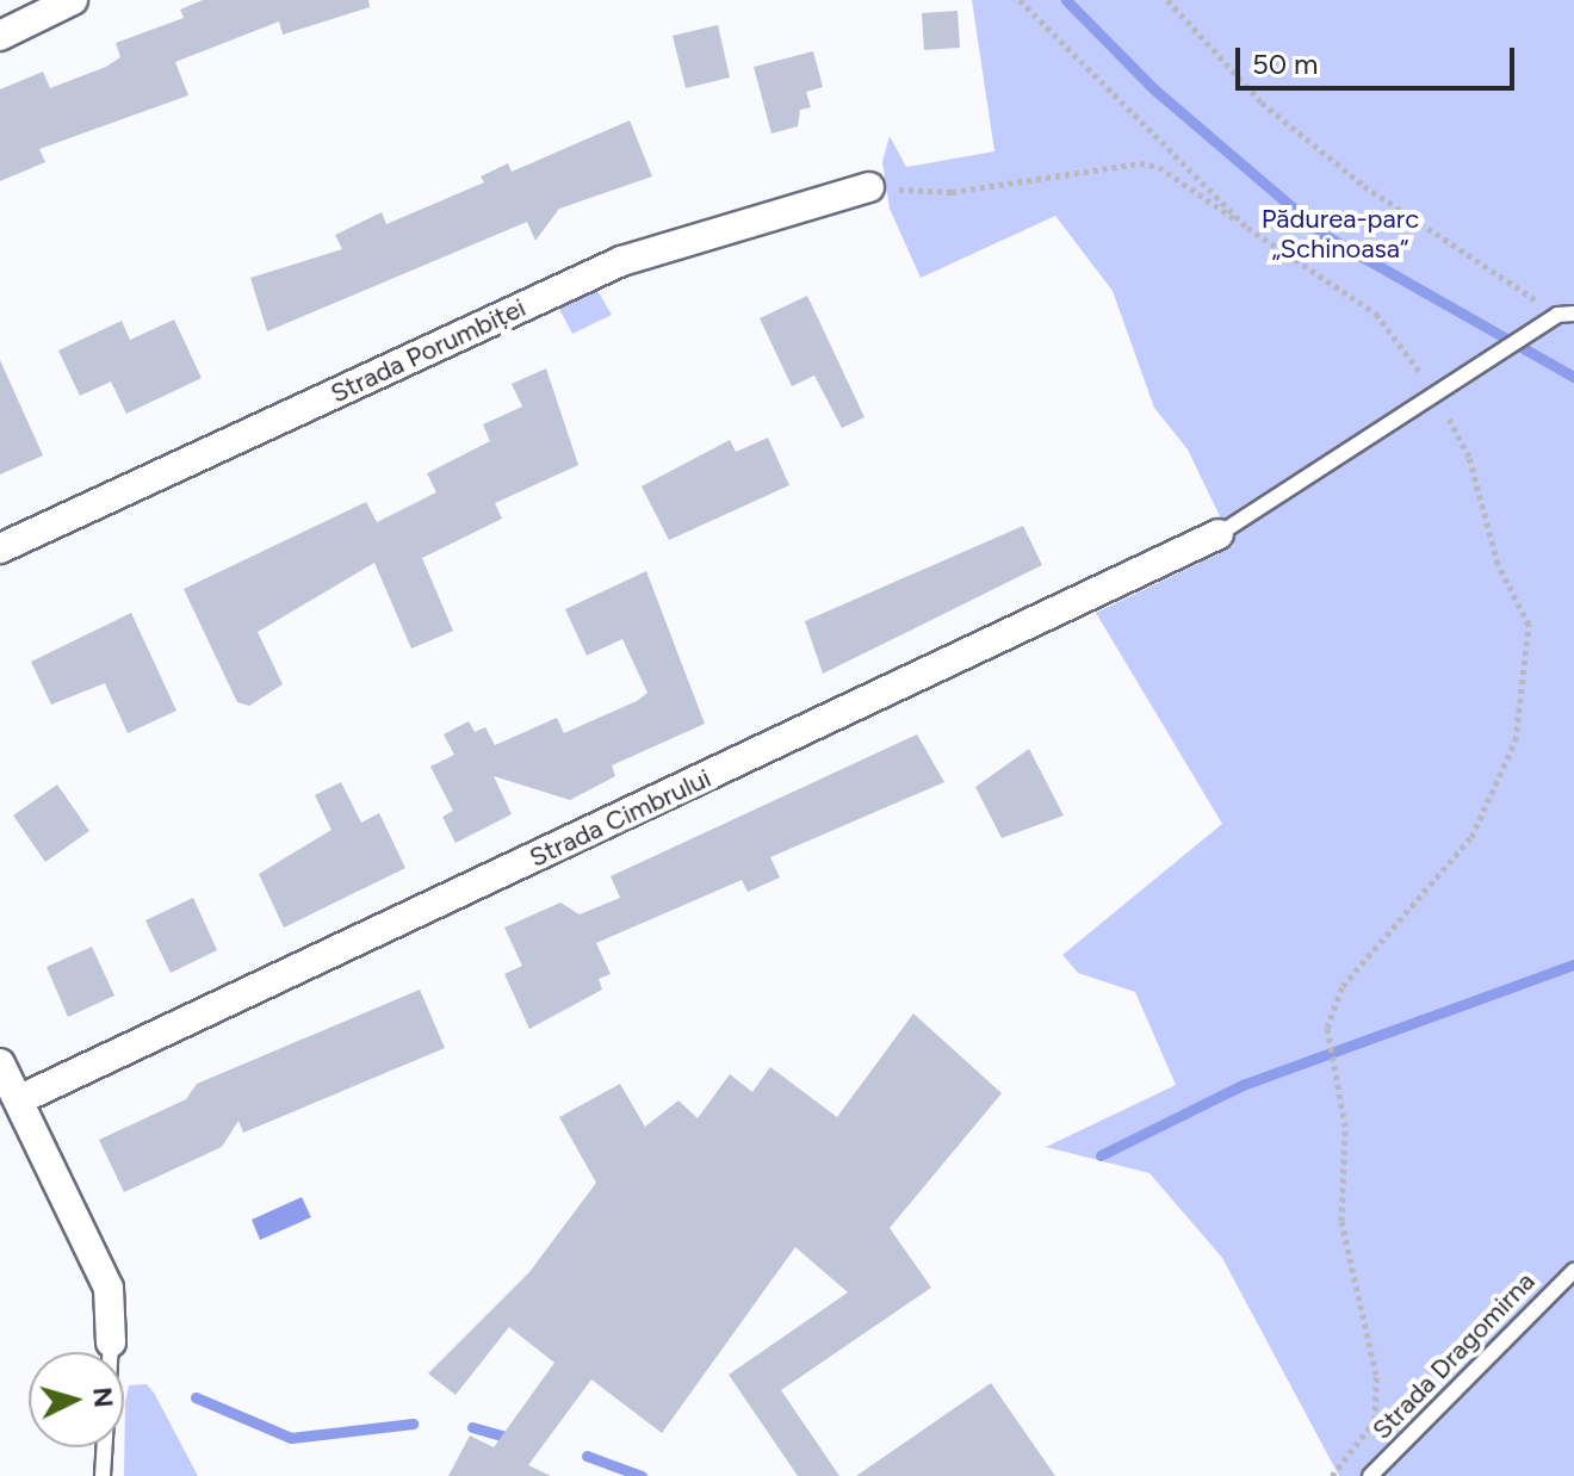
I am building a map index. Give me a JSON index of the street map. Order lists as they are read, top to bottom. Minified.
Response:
{"streets":{"street":["Strada Porumbiței","Strada Cimbrului"],"lane":["Strada Dragomirna"]},"parks":["Pădurea-parc „Schinoasa“"],"scale_bar":"50 m","north":"right"}
